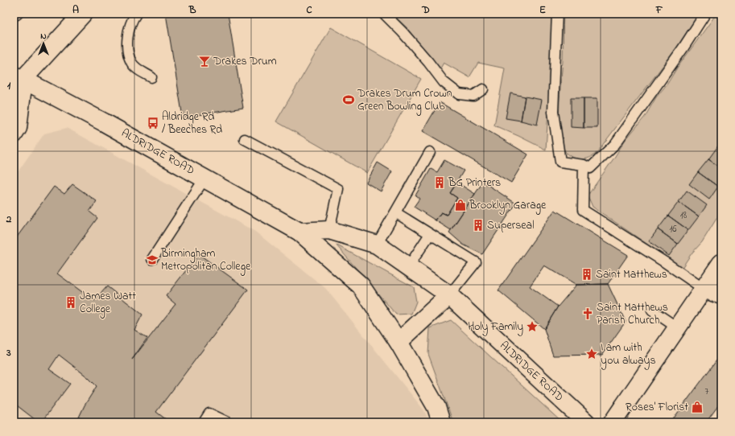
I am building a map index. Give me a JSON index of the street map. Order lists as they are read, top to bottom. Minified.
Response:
{"streets":{"street":["ALDRIDGE ROAD"]},"places":{"bar":["Drakes Drum"],"sports":["Drakes Drum Crown Green Bowling Club"],"bus stop":["Aldridge Rd / Beeches Rd"],"building":["BG Printers","Superseal","Saint Matthews","James Watt College"],"shop":["Brooklyn Garage","Roses' Florist"],"school or university":["Birmingham Metropolitan College"],"church":["Saint Matthews Parish Church"],"place":["Holy Family","I am with you always"]},"house_numbers":["18","16","7"],"north":"top","grid":{"columns":["A","B","C","D","E","F"],"rows":["1","2","3"]}}
